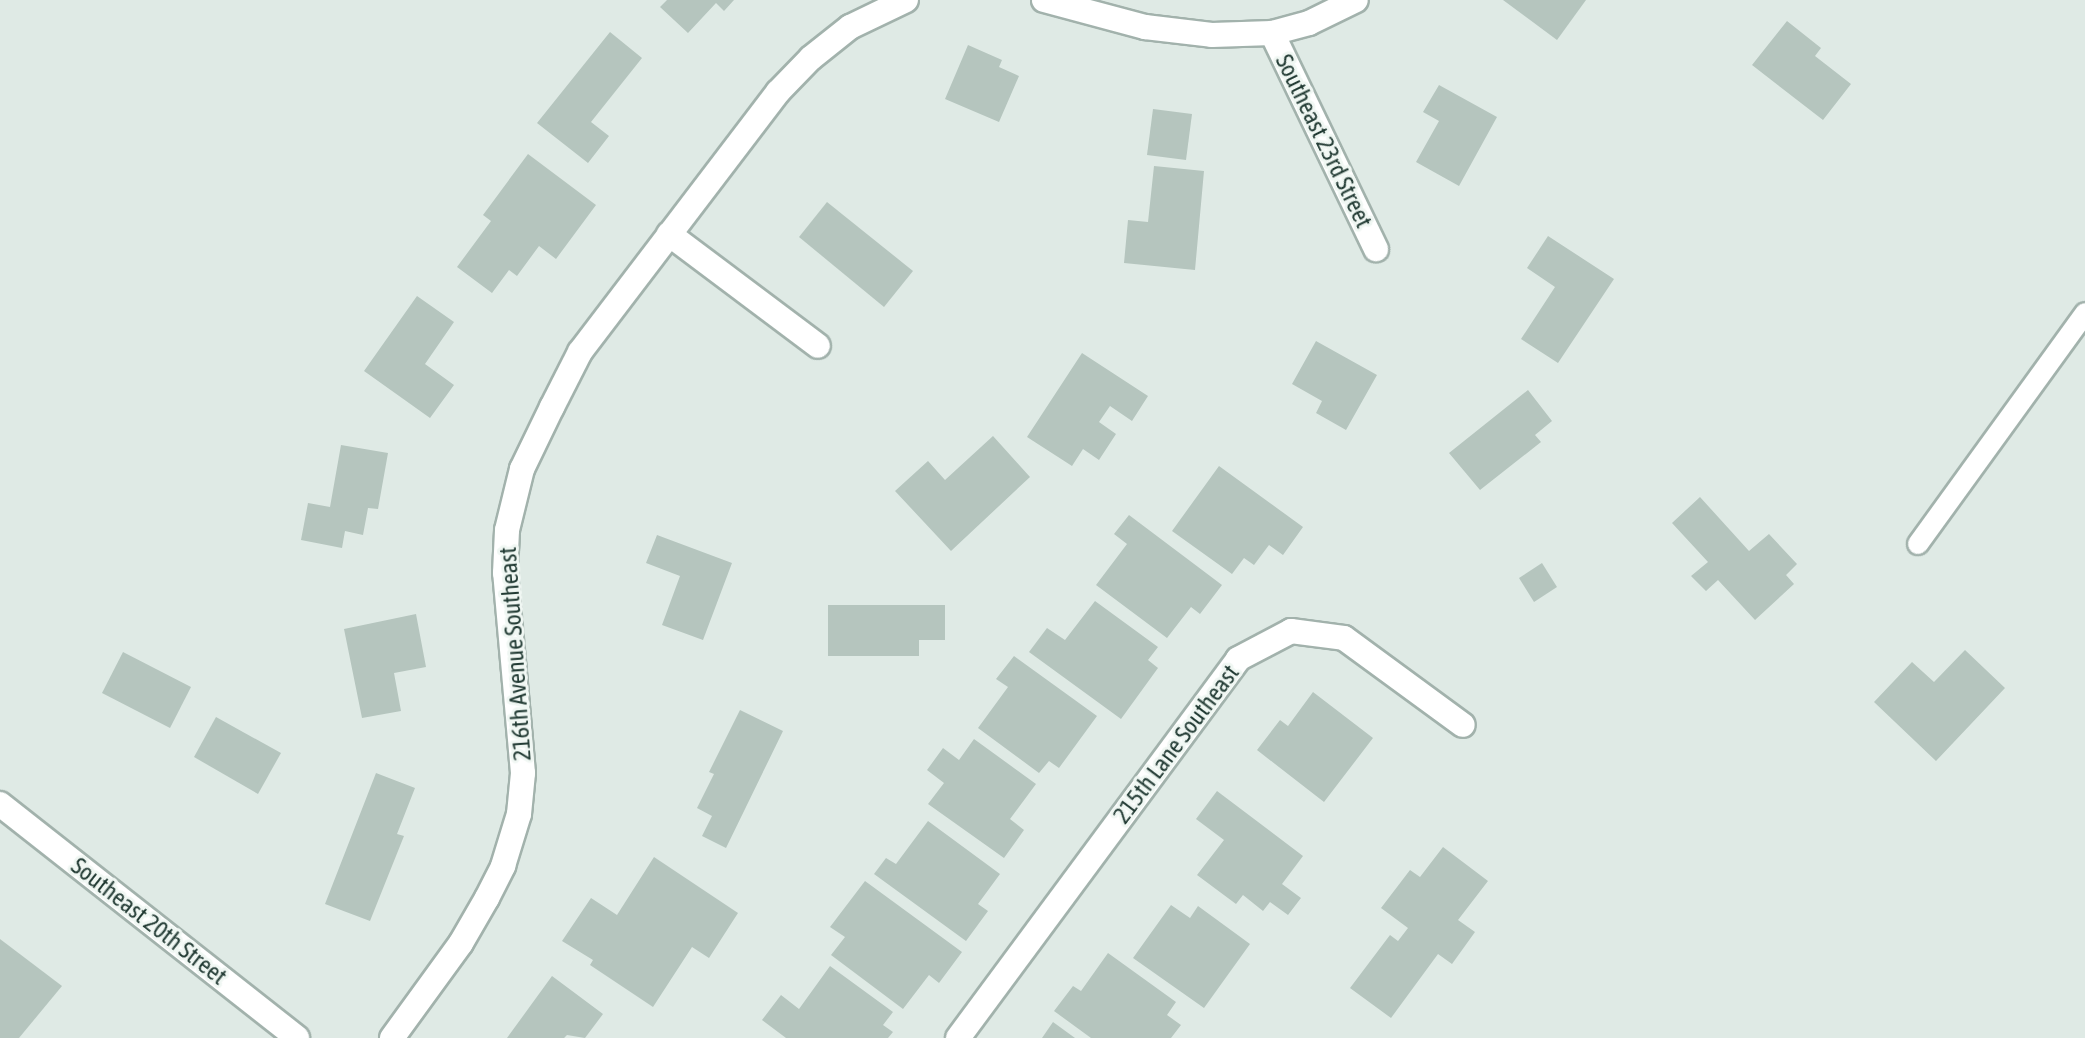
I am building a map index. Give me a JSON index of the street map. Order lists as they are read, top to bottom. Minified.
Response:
{"streets":{"street":["Southeast 23rd Street","216th Avenue Southeast","215th Lane Southeast","Southeast 20th Street"]}}
